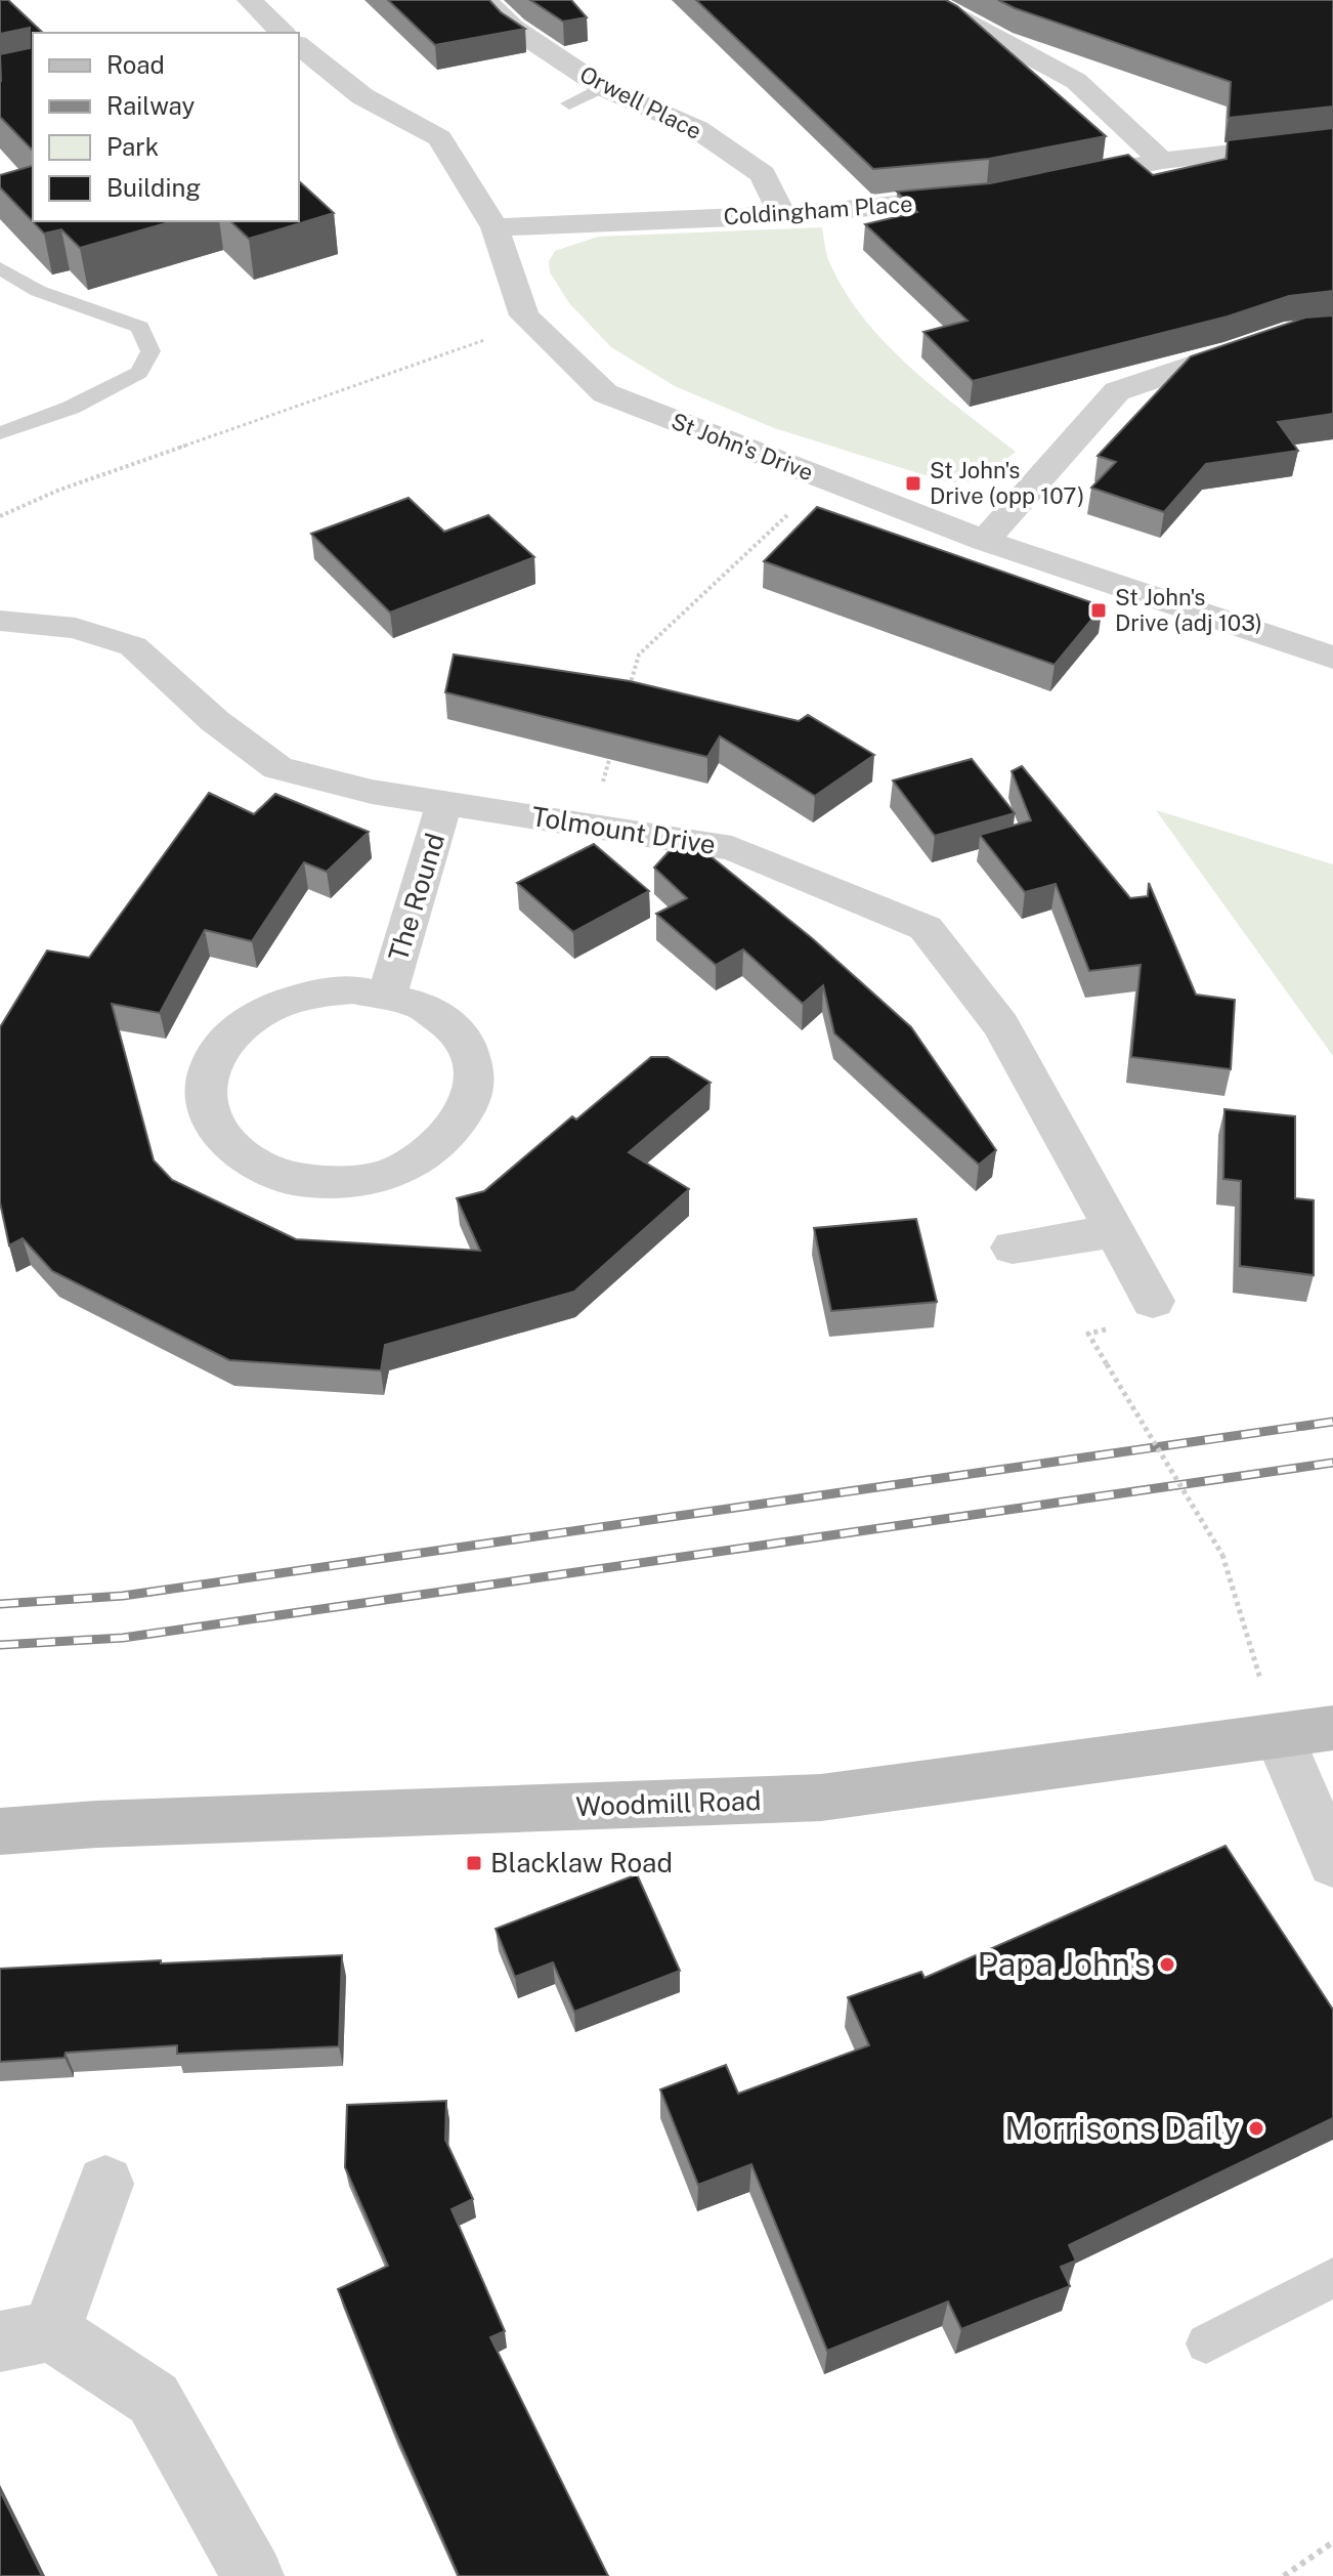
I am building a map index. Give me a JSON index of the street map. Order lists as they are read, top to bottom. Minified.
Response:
{"streets":{"street":["Orwell Place","Coldingham Place","St John's Drive","Tolmount Drive","The Round","Woodmill Road"]},"crossings":[["Orwell Place","Coldingham Place"],["Coldingham Place","St John's Drive"],["Tolmount Drive","The Round"]],"places":{"transit":["St John's Drive (opp 107)","St John's Drive (adj 103)","Blacklaw Road"],"other":["Papa John's","Morrisons Daily"]},"legend":["Road","Railway","Park","Building"]}
